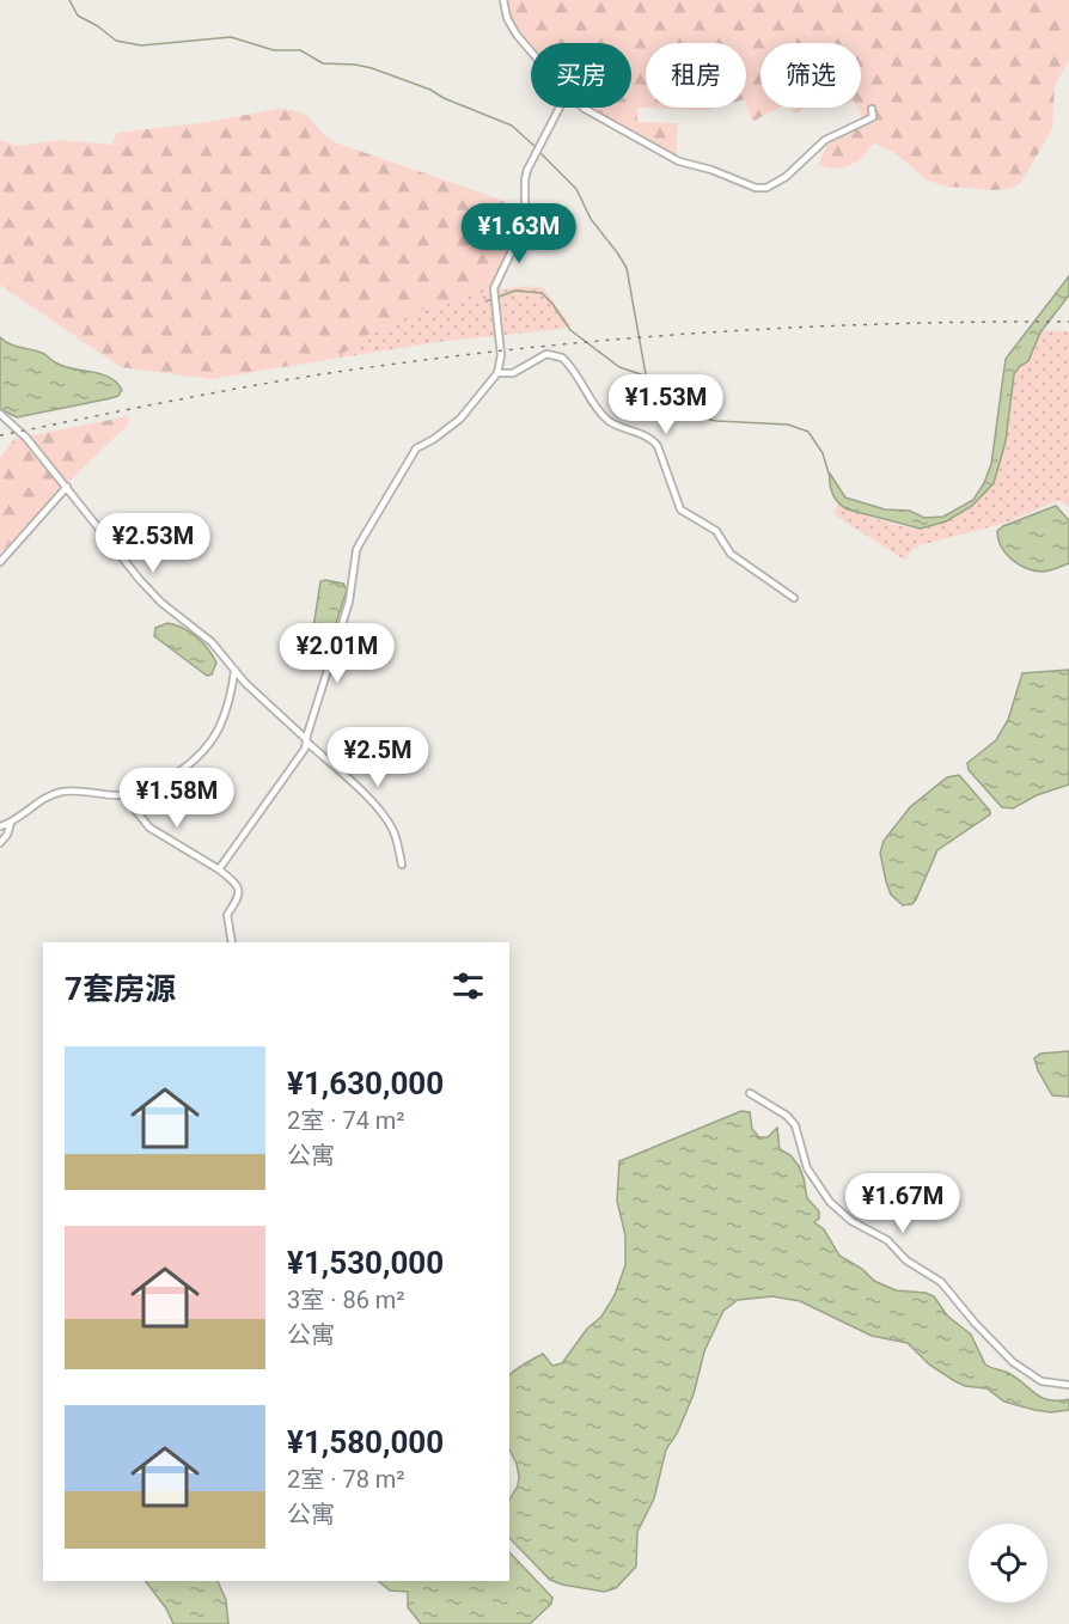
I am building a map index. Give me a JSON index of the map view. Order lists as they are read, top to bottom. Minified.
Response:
{"page":{"chip":["买房","租房","筛选"],"price":["¥1.63M","¥1.53M","¥2.53M","¥2.01M","¥2.5M","¥1.58M","¥1.67M"],"heading":"7套房源","list":[{"name":"¥1,630,000","note":"2室 · 74 m² · 公寓"},{"name":"¥1,530,000","note":"3室 · 86 m² · 公寓"},{"name":"¥1,580,000","note":"2室 · 78 m² · 公寓"}]}}
